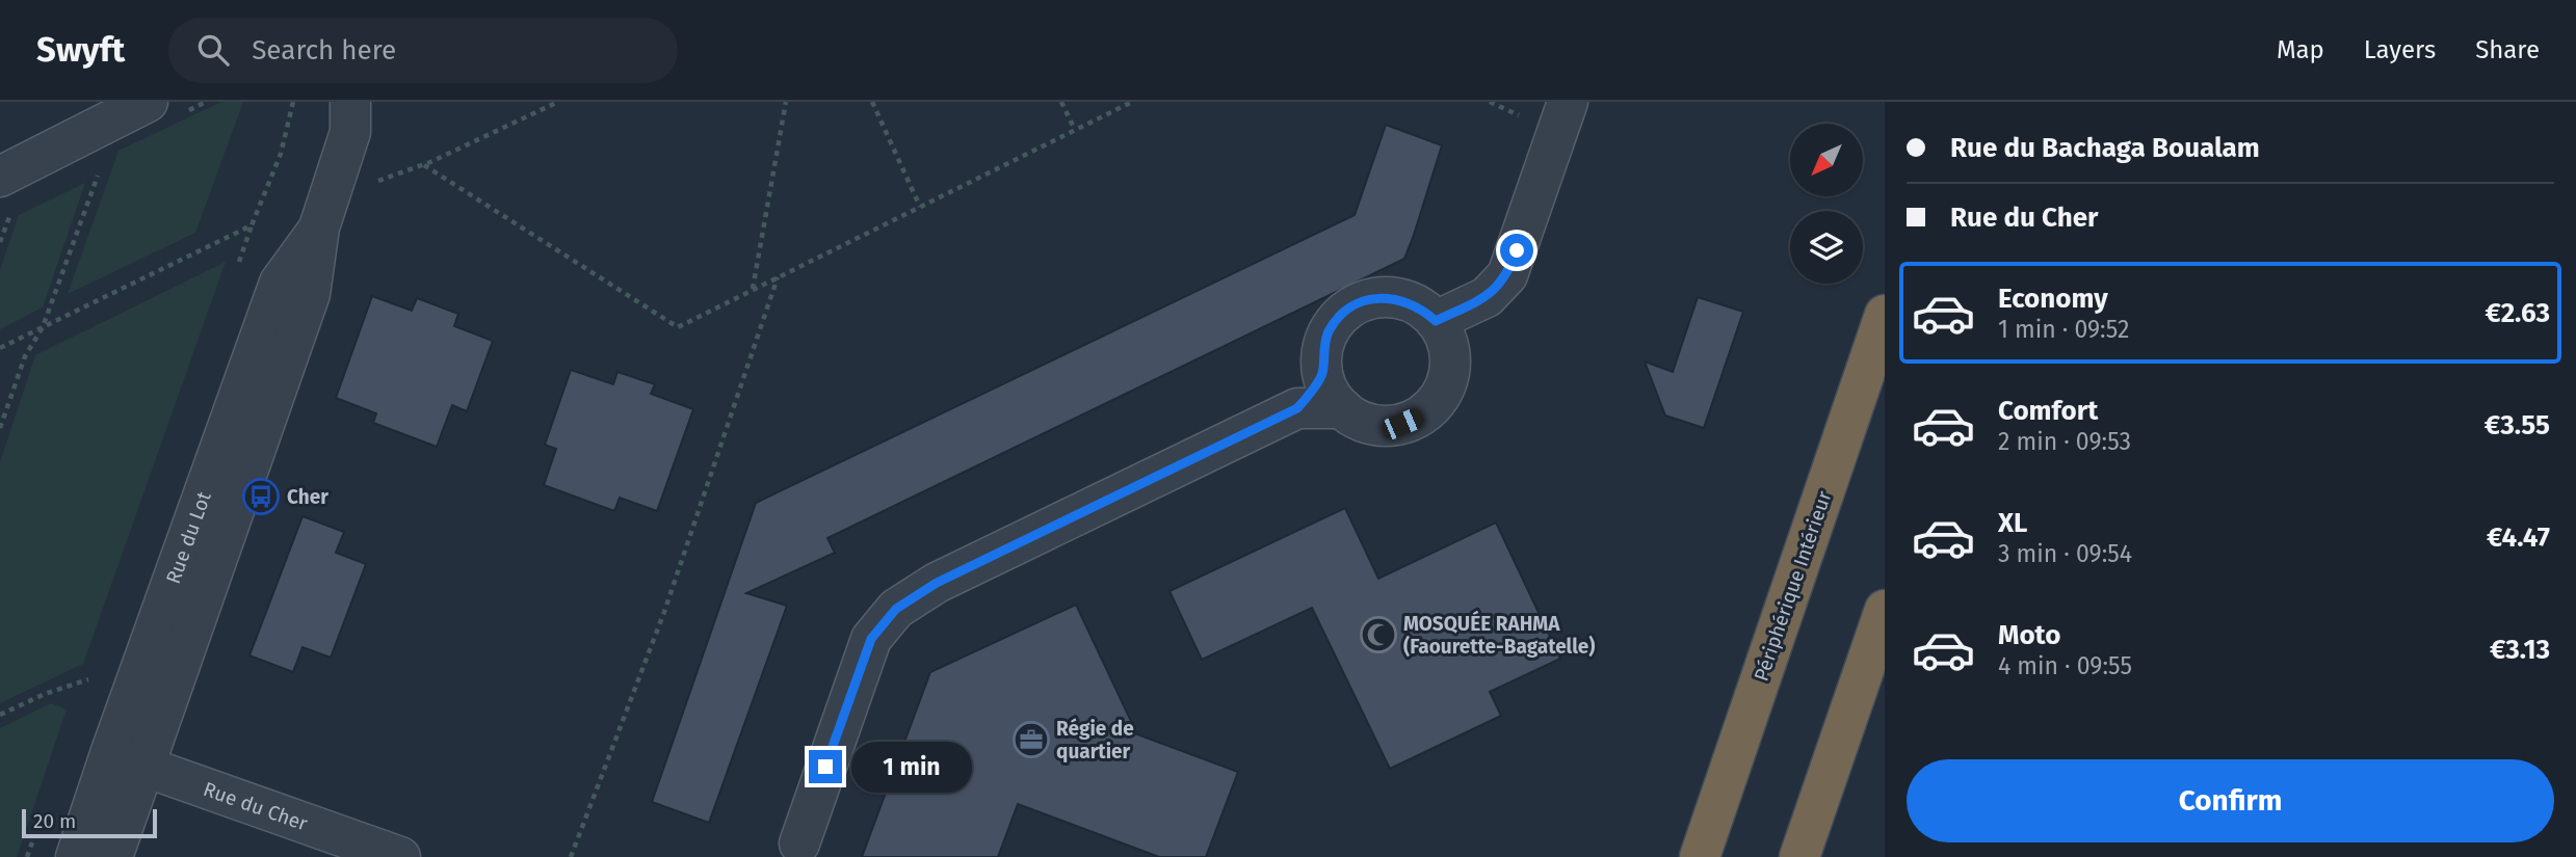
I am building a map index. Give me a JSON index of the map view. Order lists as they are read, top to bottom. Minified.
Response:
{"streets":{"highway":["Périphérique Intérieur"],"street":["Rue du Lot","Rue du Cher"]},"crossings":[["Rue du Lot","Rue du Cher"]],"places":{"bus stop":["Cher"],"mosque":["MOSQUÉE RAHMA (Faourette-Bagatelle)"],"office":["Régie de quartier"]},"scale_bar":"20 m","north":"bottom left","page":{"header":"Swyft","search":"Search here","nav":["Map","Layers","Share"],"banner":["Rue du Bachaga Boualam","Rue du Cher"],"list":[{"name":"Economy","note":"1 min · 09:52","value":"€2.63"},{"name":"Comfort","note":"2 min · 09:53","value":"€3.55"},{"name":"XL","note":"3 min · 09:54","value":"€4.47"},{"name":"Moto","note":"4 min · 09:55","value":"€3.13"}],"bubble":"1 min","buttons":"Confirm","scale":"20 m"}}
